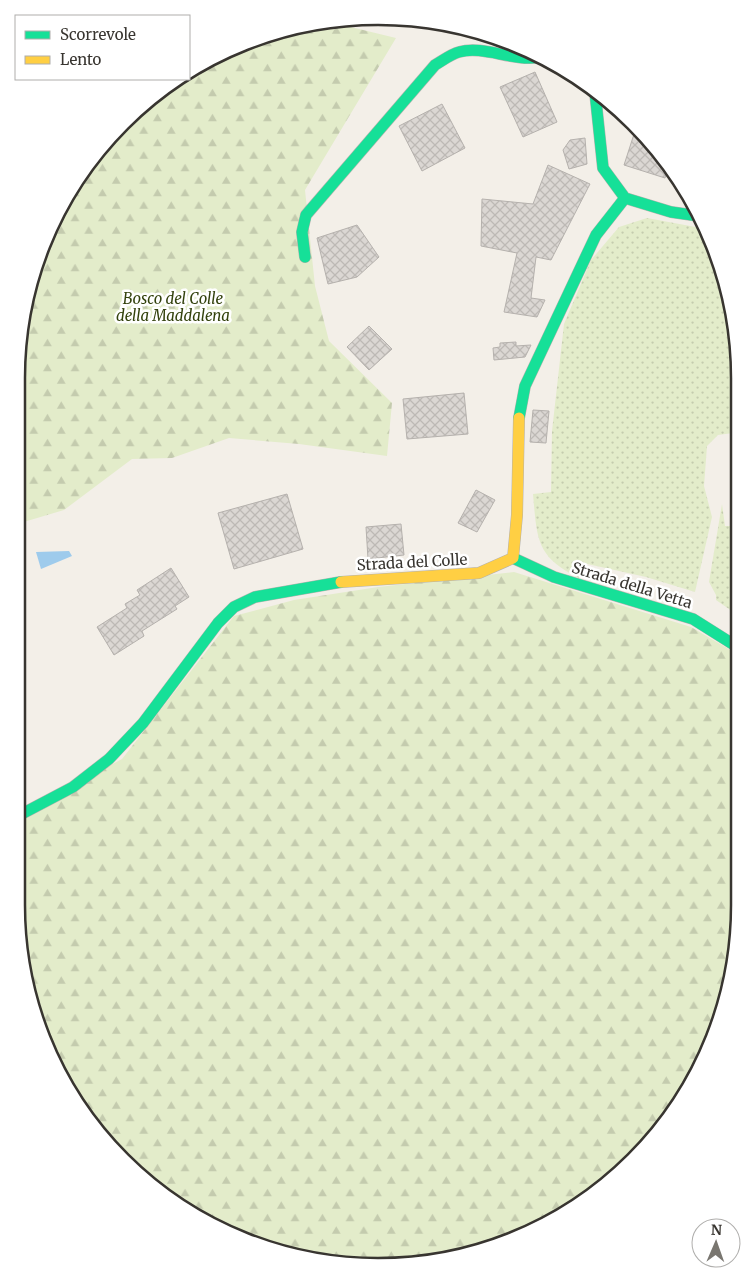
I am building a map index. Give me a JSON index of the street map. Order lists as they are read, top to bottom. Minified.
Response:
{"streets":{"street":["Strada del Colle","Strada della Vetta"]},"crossings":[["Strada del Colle","Strada della Vetta"]],"parks":["Bosco del Colle della Maddalena"],"legend":["Scorrevole","Lento"],"north":"top"}
